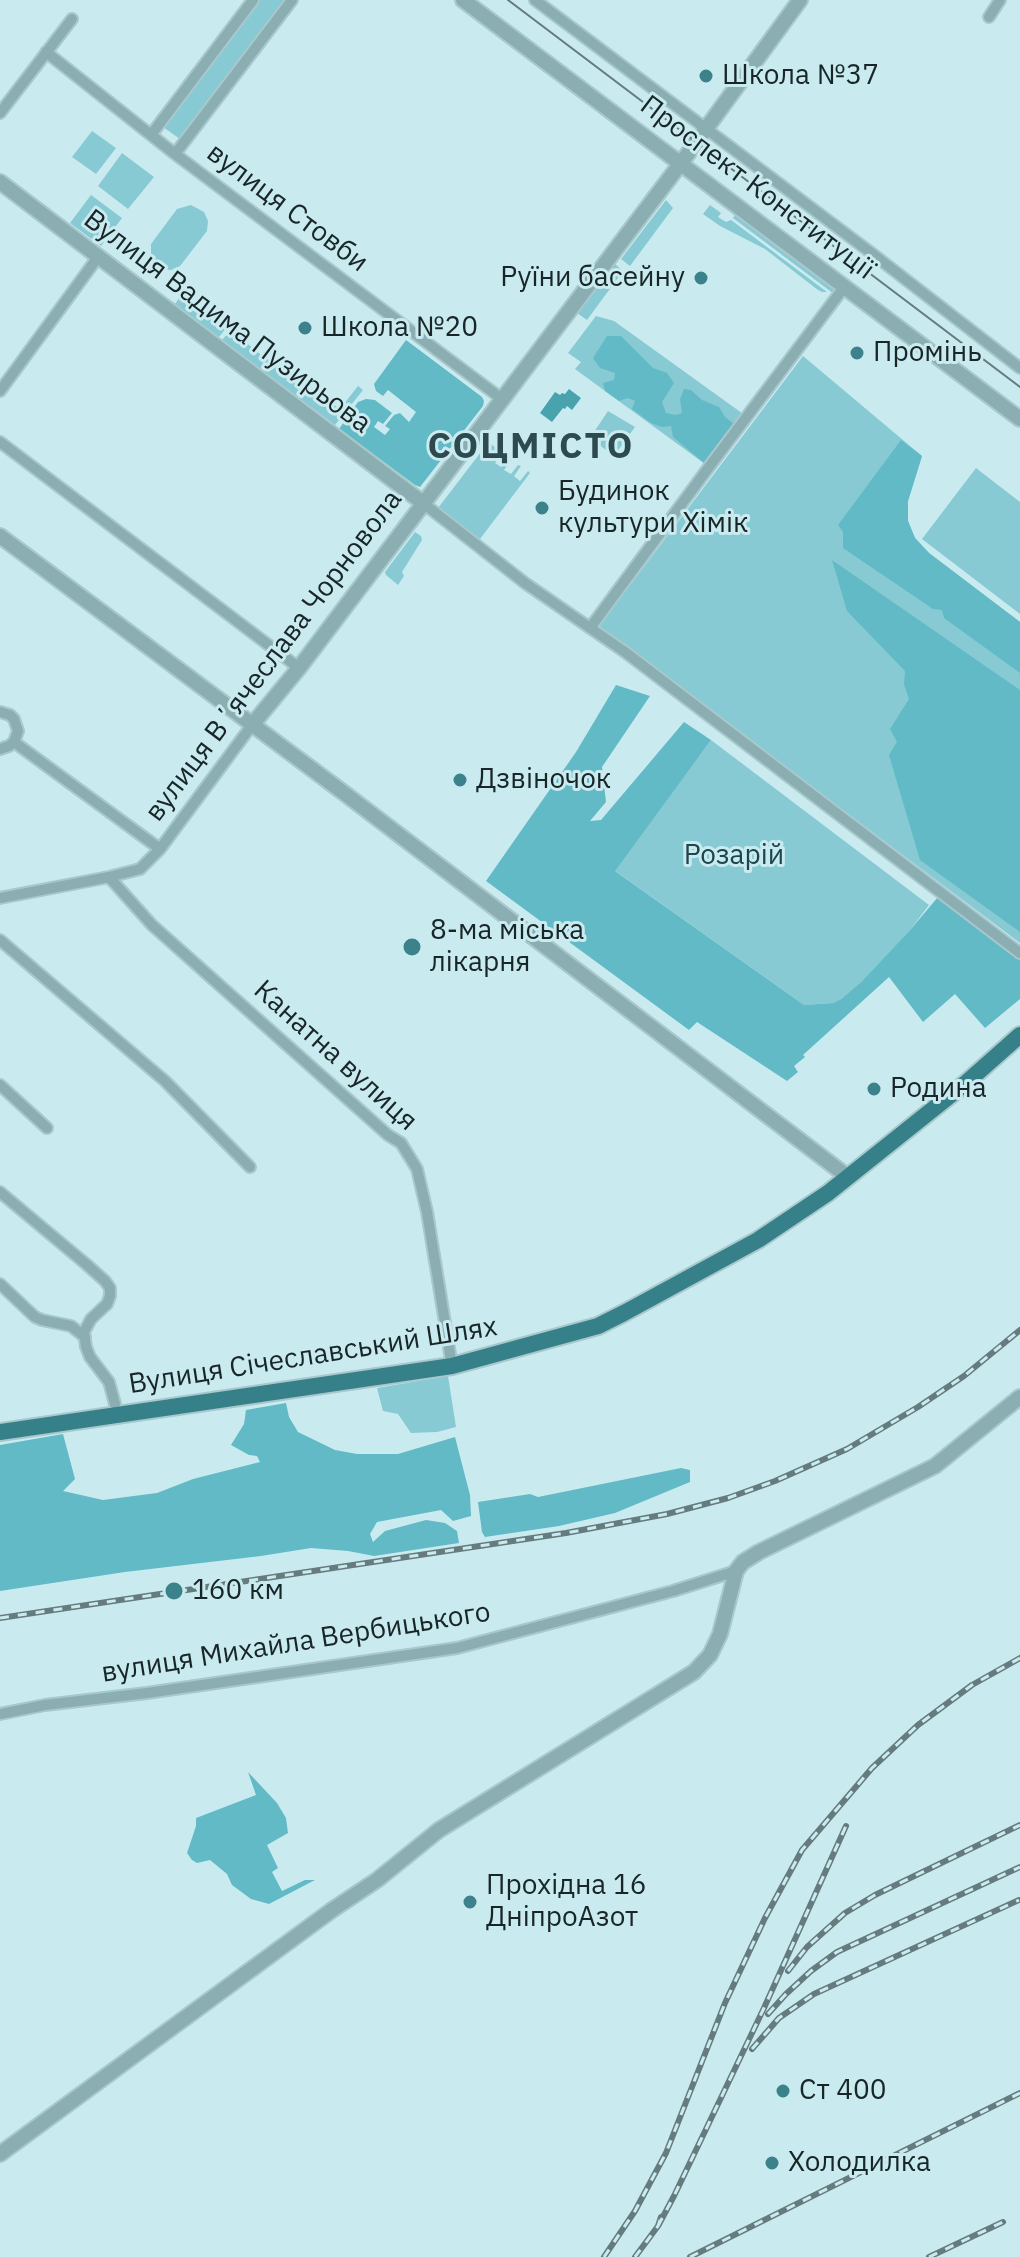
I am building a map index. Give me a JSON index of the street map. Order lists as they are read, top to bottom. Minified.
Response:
{"streets":{"main road":["Вулиця Січеславський Шлях"],"street":["Проспект Конституції","вулиця Стовби","Вулиця Вадима Пузирьова","вулиця Вʼячеслава Чорновола","Канатна вулиця","вулиця Михайла Вербицького"]},"crossings":[["Проспект Конституції","вулиця Вʼячеслава Чорновола"],["вулиця Стовби","вулиця Вʼячеслава Чорновола"],["Вулиця Вадима Пузирьова","вулиця Вʼячеслава Чорновола"],["вулиця Вʼячеслава Чорновола","Канатна вулиця"],["Канатна вулиця","Вулиця Січеславський Шлях"]],"districts":["СОЦМІСТО"],"parks":["Розарій"],"places":["Школа №37","Руїни басейну","Школа №20","Промінь","Будинок культури Хімік","Дзвіночок","8-ма міська лікарня","Родина","160 км","Прохідна 16 ДніпроАзот","Ст 400","Холодилка"]}
